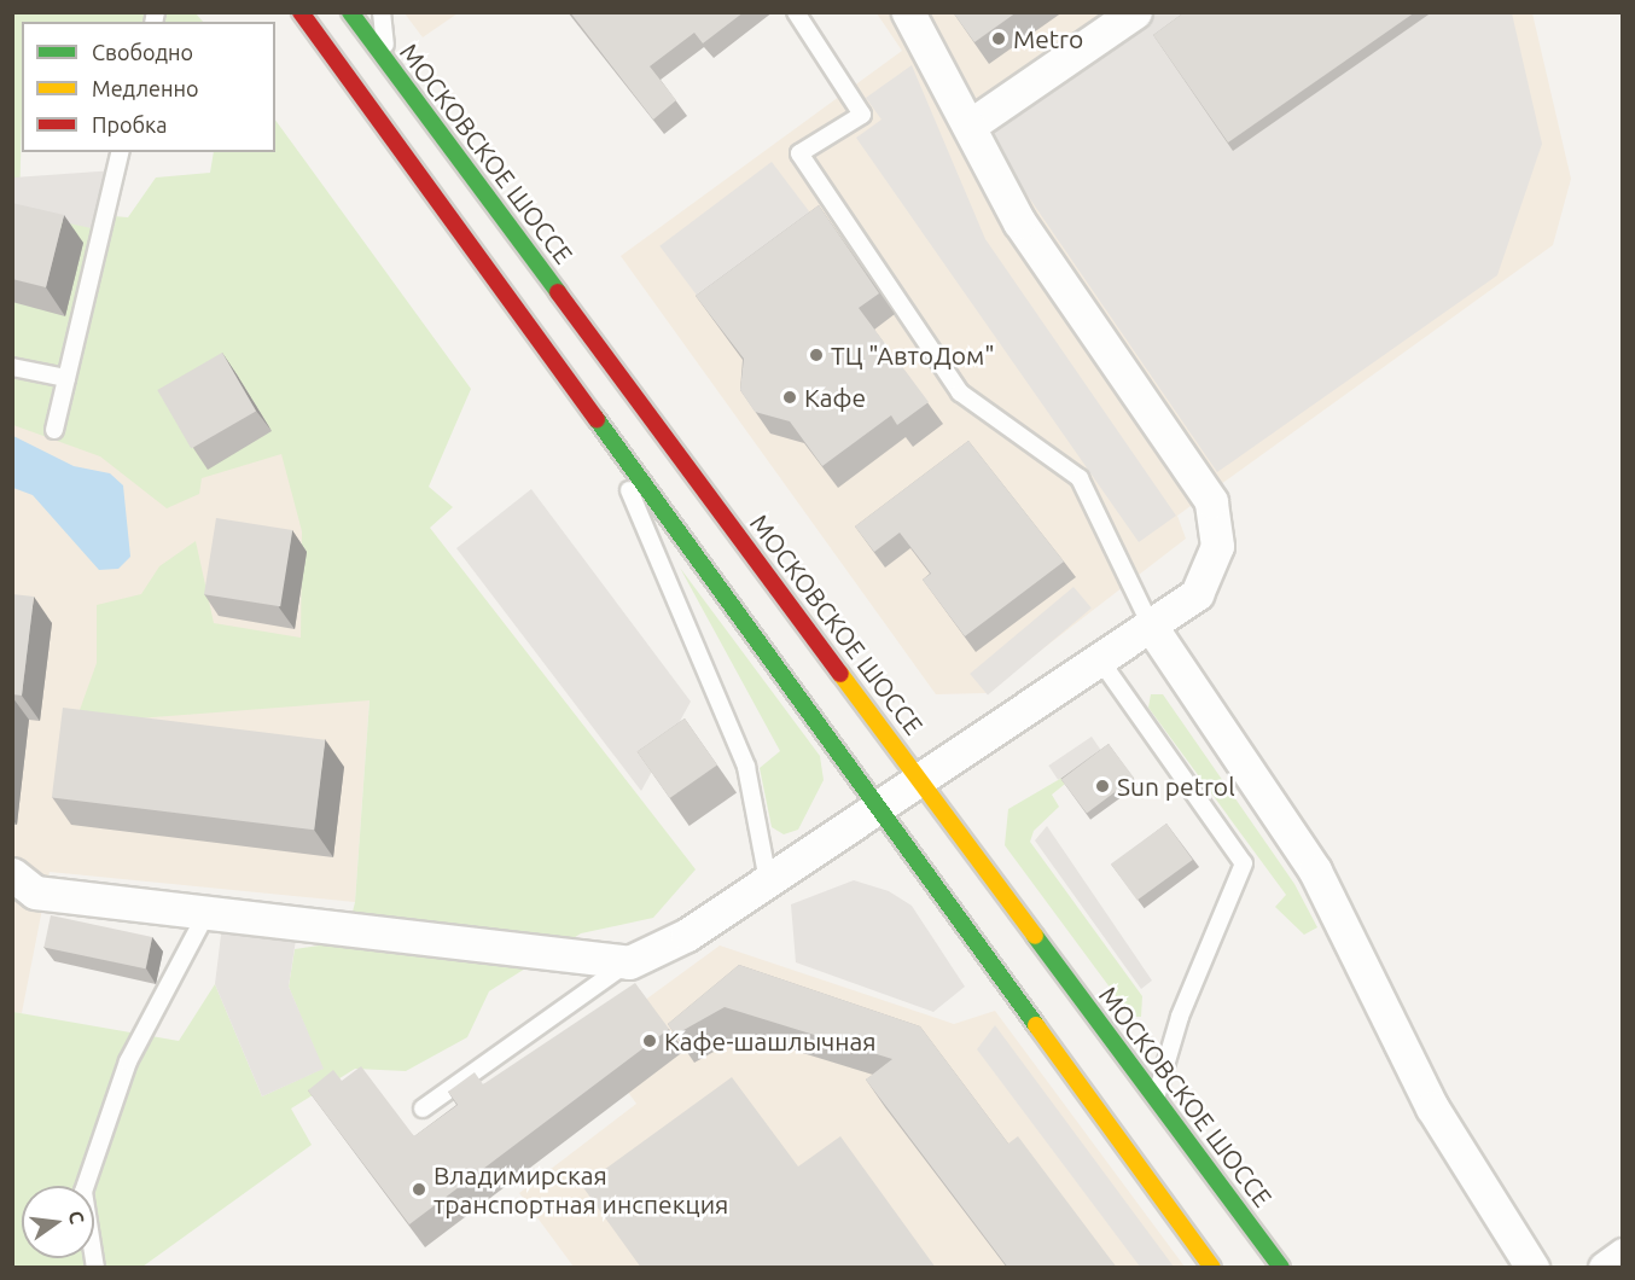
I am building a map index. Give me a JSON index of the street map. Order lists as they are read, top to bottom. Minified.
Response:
{"streets":{"highway":["МОСКОВСКОЕ ШОССЕ"]},"places":["Metro","ТЦ \"АвтоДом\"","Кафе","Sun petrol","Кафе-шашлычная","Владимирская транспортная инспекция"],"legend":["Свободно","Медленно","Пробка"],"north":"right"}
